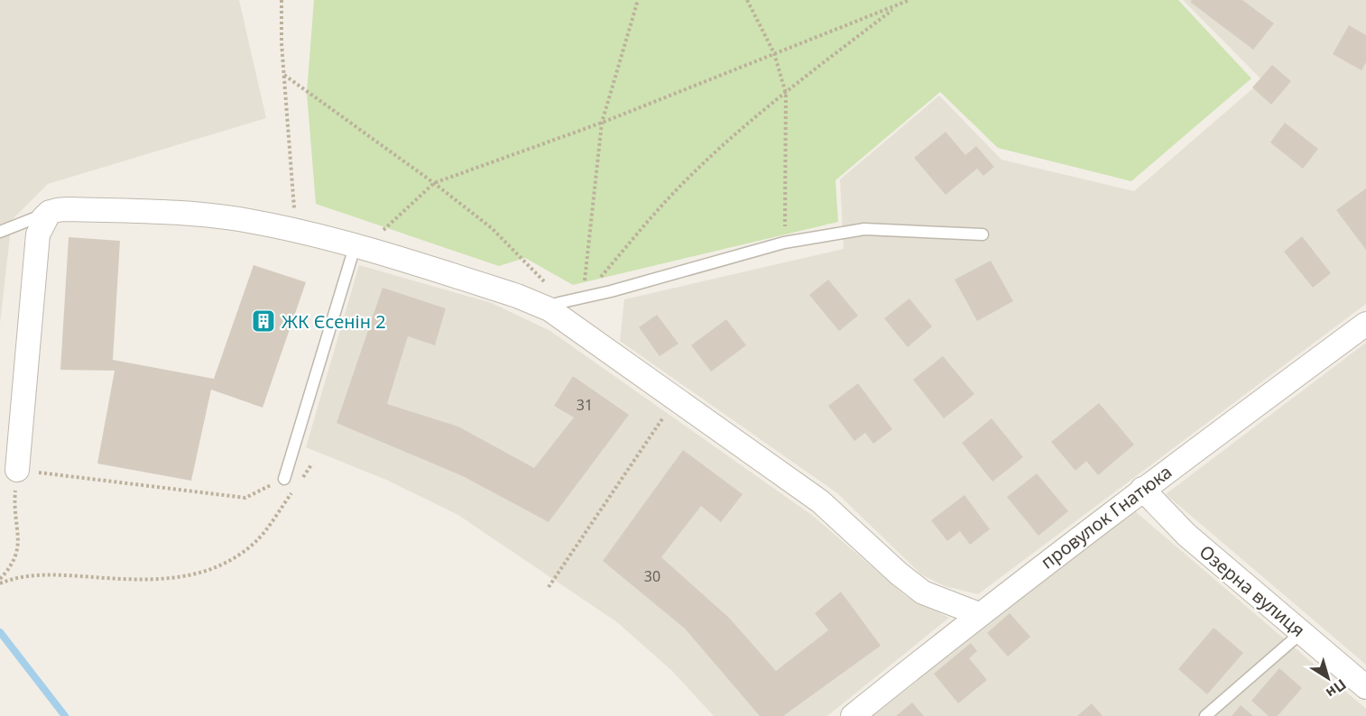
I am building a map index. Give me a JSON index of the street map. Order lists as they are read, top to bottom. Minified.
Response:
{"streets":{"street":["провулок Гнатюка","Озерна вулиця"]},"crossings":[["провулок Гнатюка","Озерна вулиця"]],"places":{"building":["ЖК Єсенін 2"]},"house_numbers":["31","30"],"north":"bottom right"}
